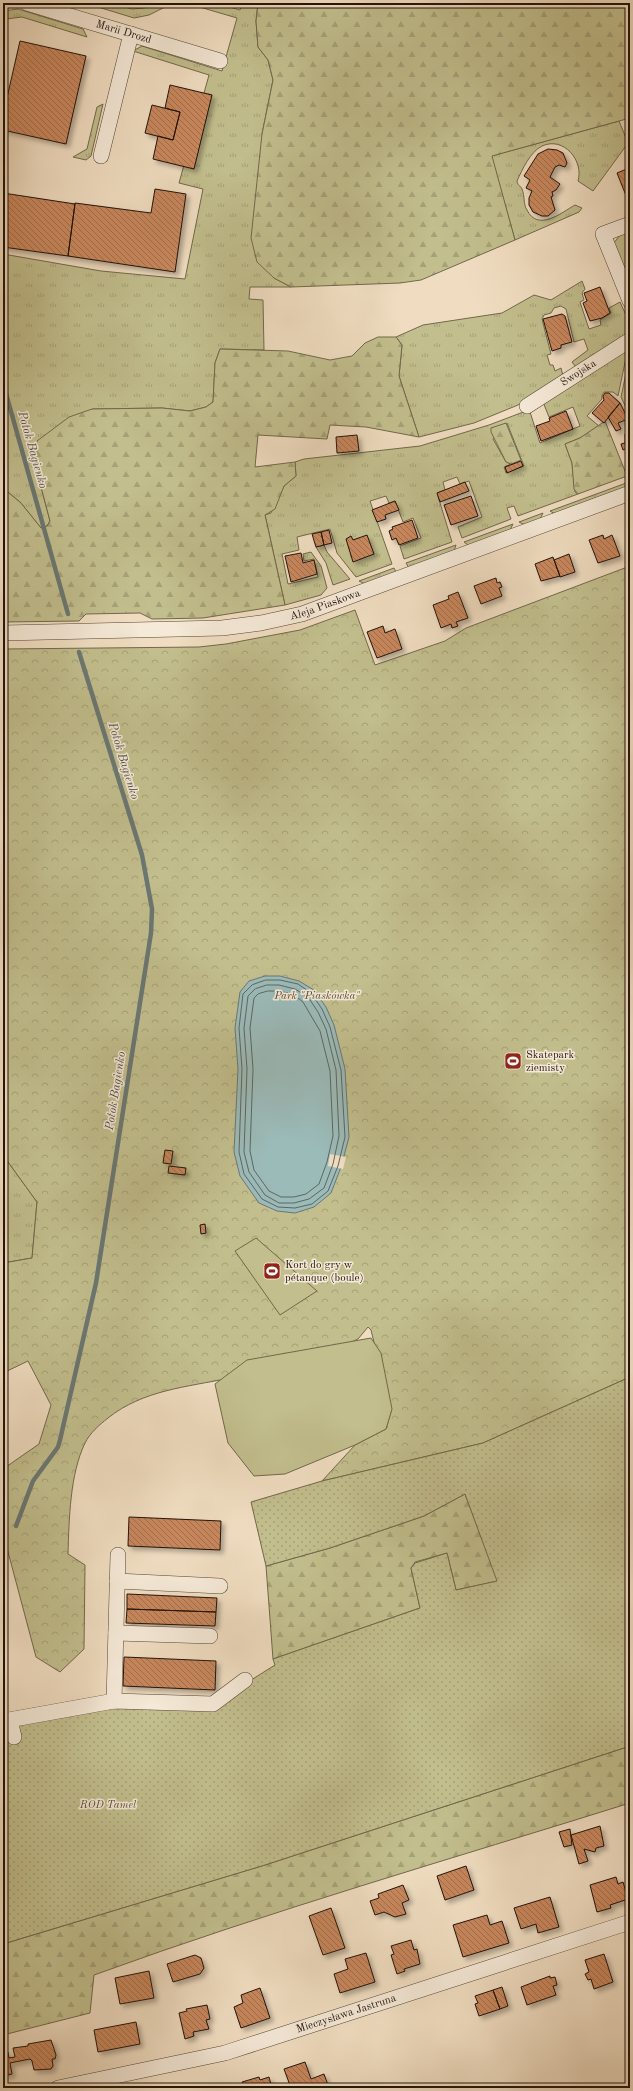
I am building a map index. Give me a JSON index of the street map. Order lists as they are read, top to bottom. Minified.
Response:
{"streets":{"street":["Marii Drozd","Swojska","Aleja Piaskowa","Mieczysława Jastruna"]},"water":["Potok Bagienko"],"parks":["Park \"Piaskówka\"","ROD Tamel"],"places":{"sports":["Skatepark ziemisty","Kort do gry w pétanque (boule)"]}}
